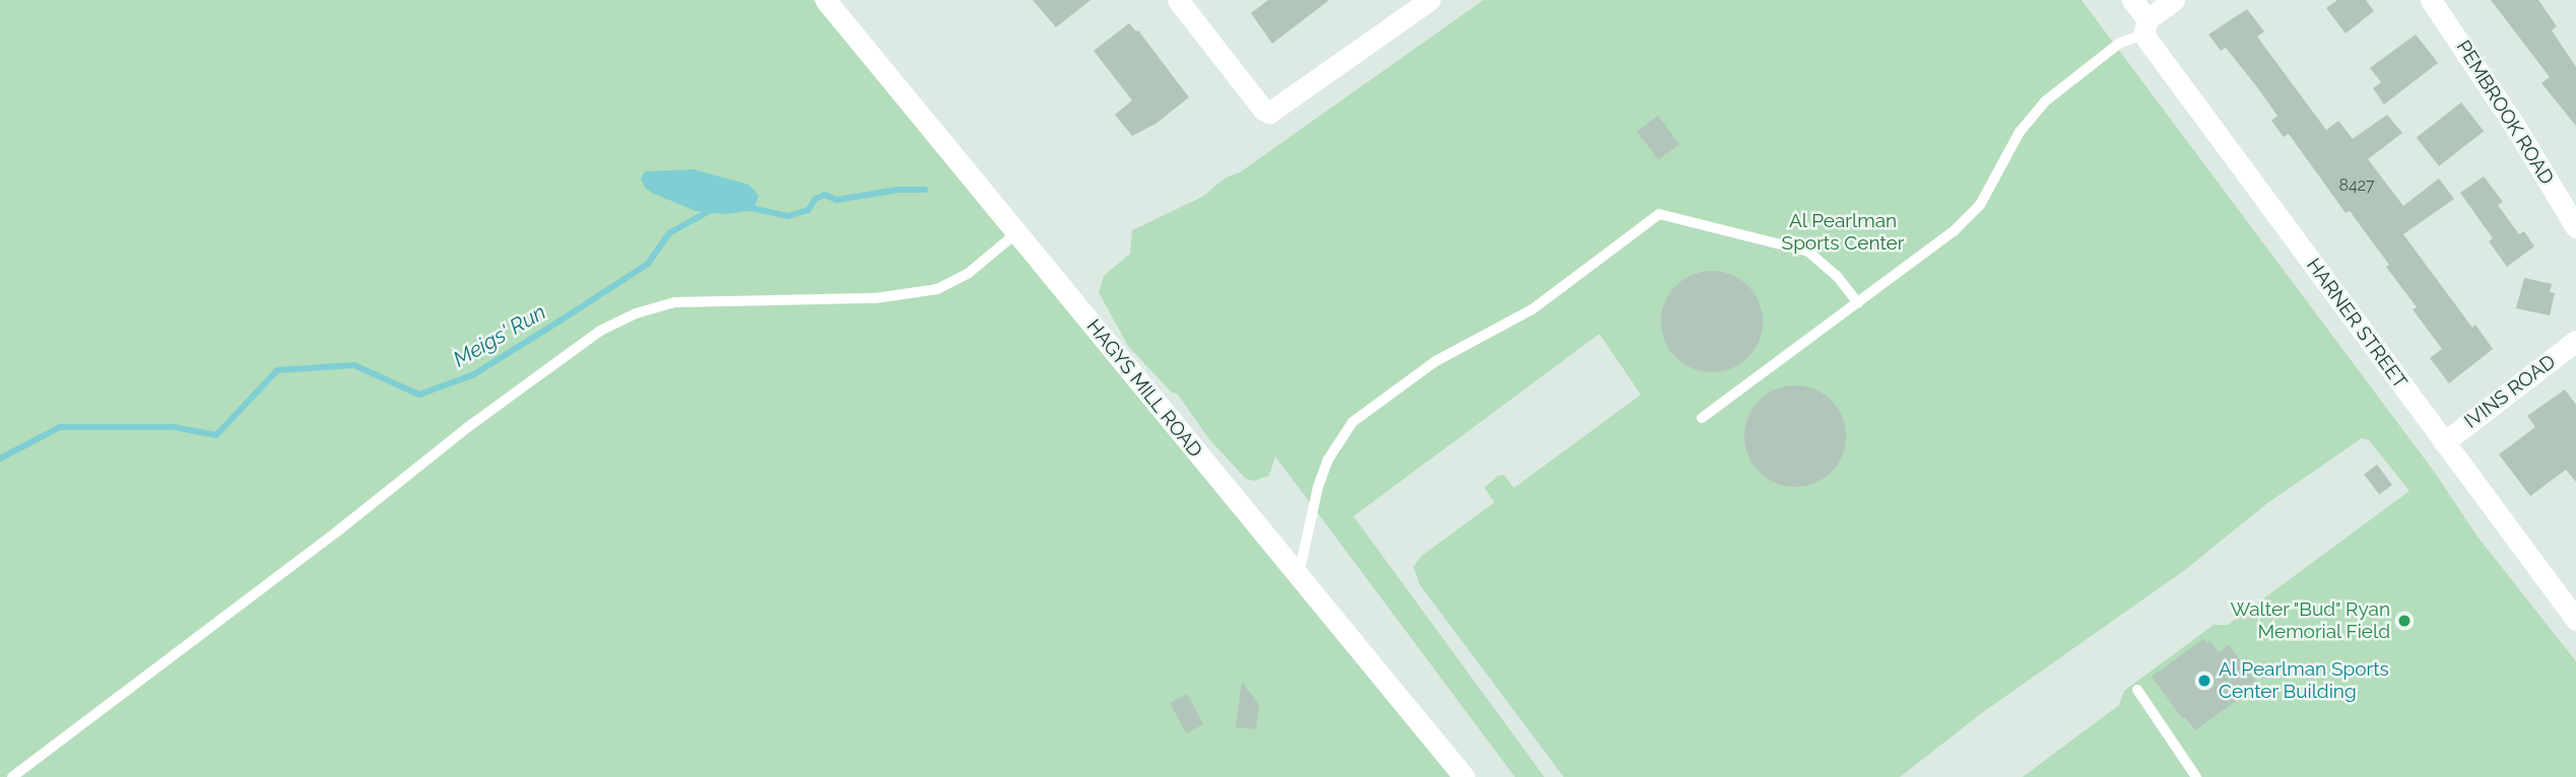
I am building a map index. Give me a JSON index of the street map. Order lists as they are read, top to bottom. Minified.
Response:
{"streets":{"street":["PEMBROOK ROAD","HARNER STREET","HAGYS MILL ROAD","IVINS ROAD"]},"crossings":[["HARNER STREET","IVINS ROAD"]],"water":["Meigs' Run"],"parks":["Al Pearlman Sports Center"],"places":["Walter \"Bud\" Ryan Memorial Field","Al Pearlman Sports Center Building"],"house_numbers":["8427"]}
